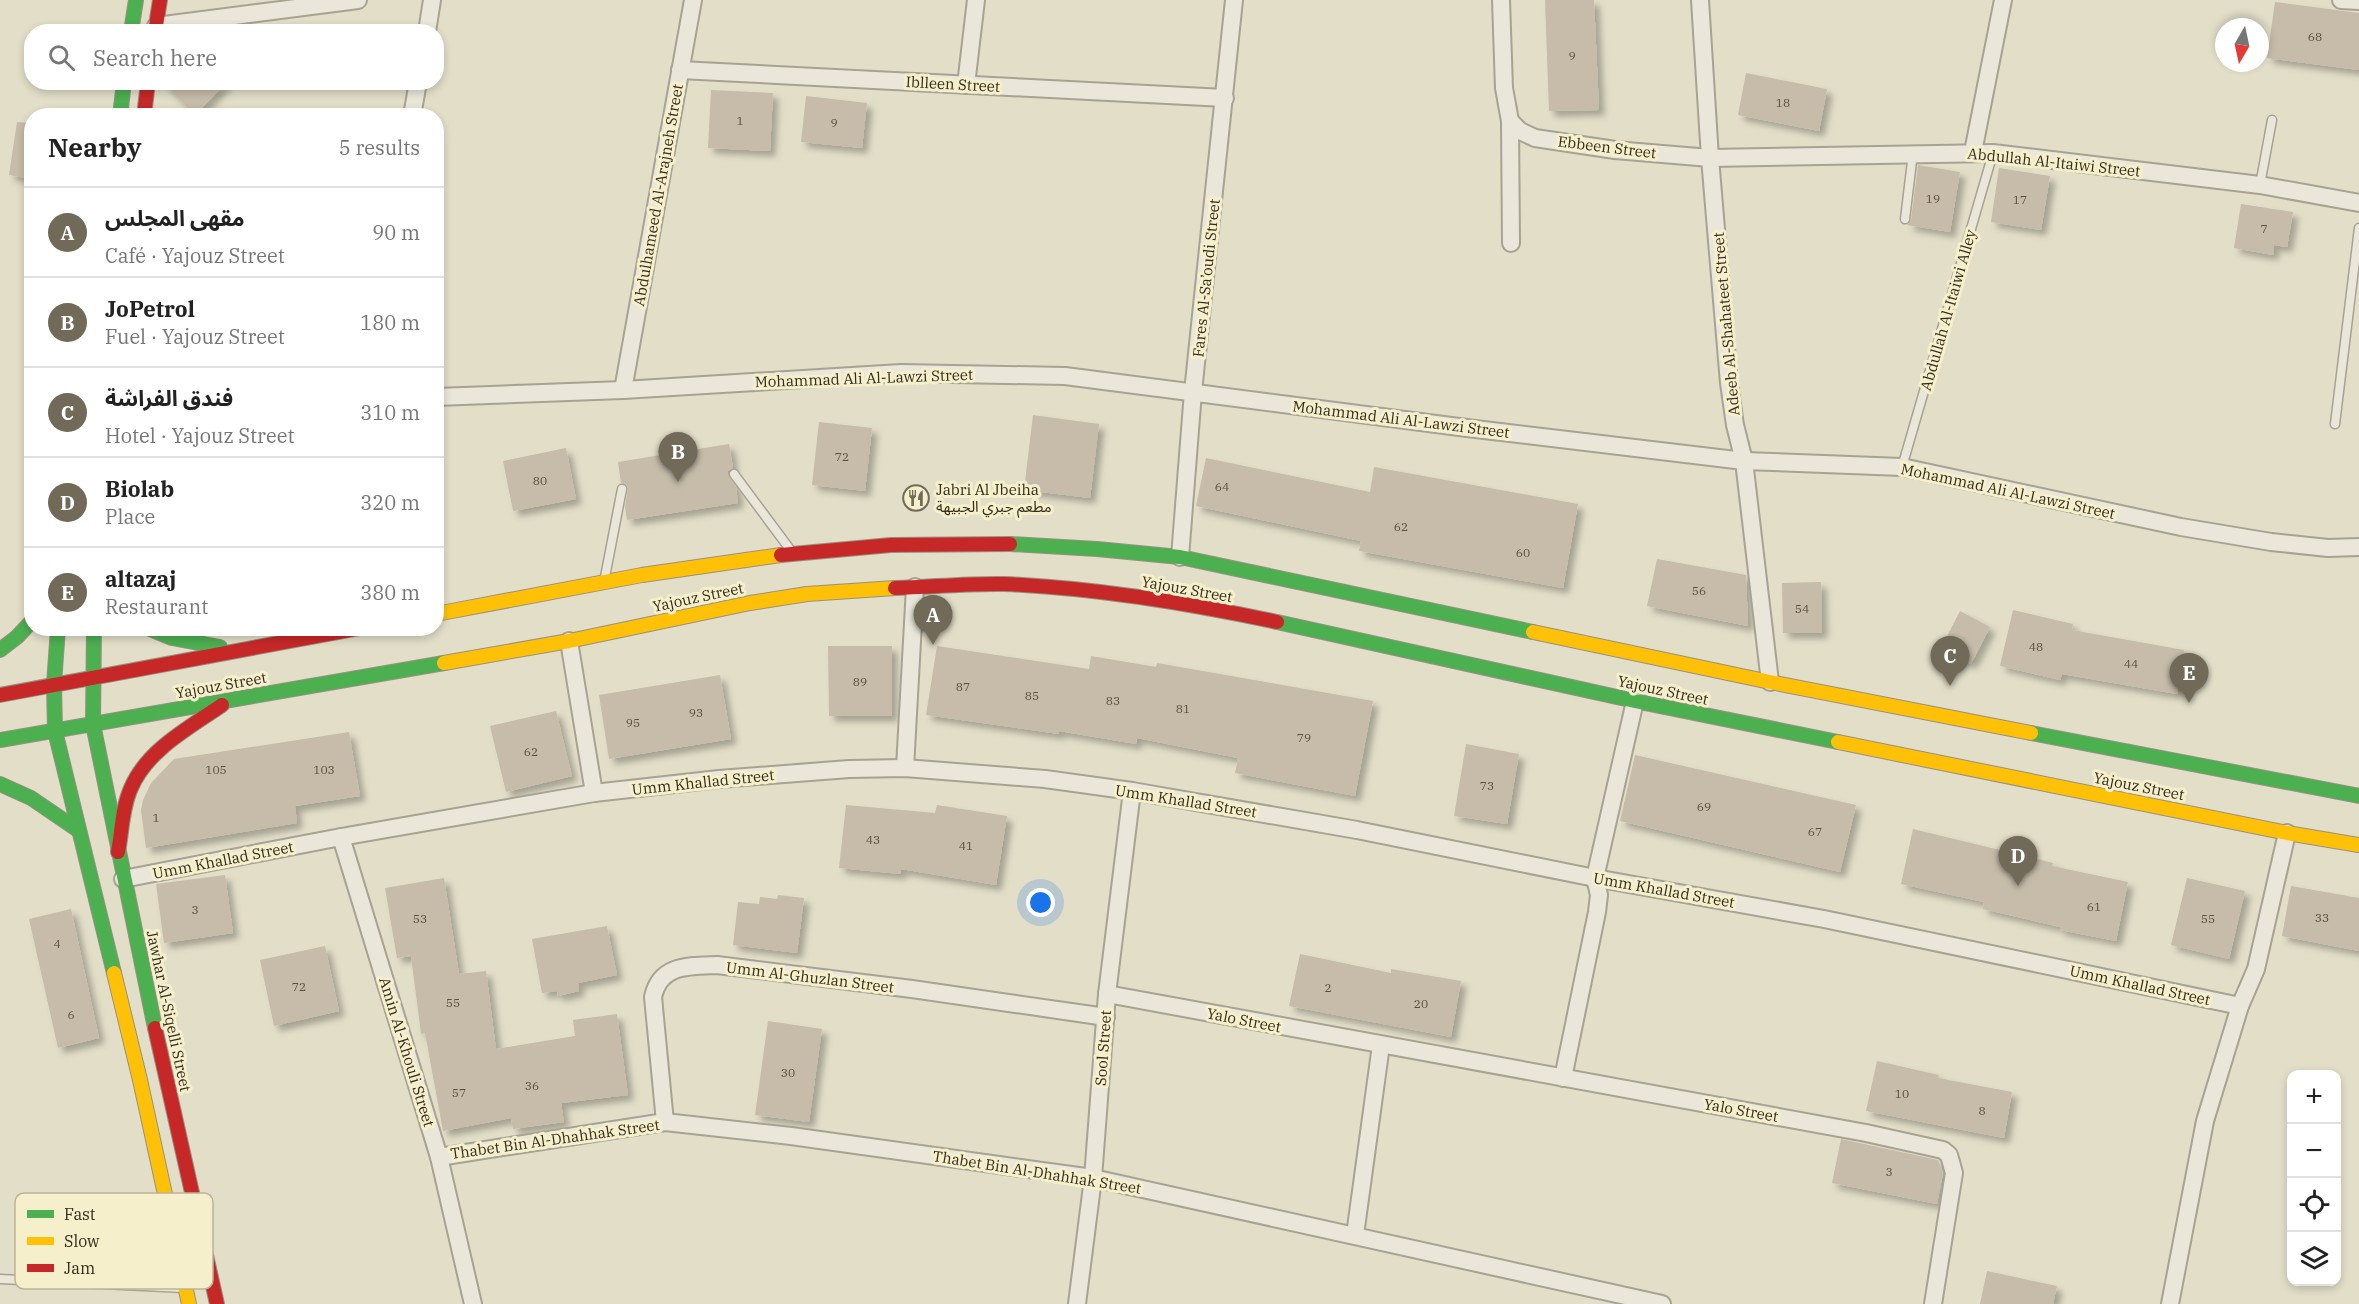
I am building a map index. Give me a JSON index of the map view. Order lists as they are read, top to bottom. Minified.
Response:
{"streets":{"main road":["Yajouz Street","Jawhar Al-Siqelli Street"],"street":["Iblleen Street","Ebbeen Street","Abdullah Al-Itaiwi Street","Abdulhameed Al-Arajneh Street","Fares Al-Sa’oudi Street","Adeeb Al-Shahateet Street","Mohammad Ali Al-Lawzi Street","Umm Khallad Street","Umm Al-Ghuzlan Street","Yalo Street","Sool Street","Amin Al-Khouli Street","Thabet Bin Al-Dhahhak Street"],"lane":["Abdullah Al-Itaiwi Alley"]},"crossings":[["Iblleen Street","Abdulhameed Al-Arajneh Street"],["Iblleen Street","Fares Al-Sa’oudi Street"],["Ebbeen Street","Abdullah Al-Itaiwi Street"],["Ebbeen Street","Adeeb Al-Shahateet Street"],["Abdullah Al-Itaiwi Street","Abdullah Al-Itaiwi Alley"],["Abdullah Al-Itaiwi Street","Adeeb Al-Shahateet Street"],["Abdulhameed Al-Arajneh Street","Mohammad Ali Al-Lawzi Street"],["Fares Al-Sa’oudi Street","Mohammad Ali Al-Lawzi Street"],["Fares Al-Sa’oudi Street","Yajouz Street"],["Abdullah Al-Itaiwi Alley","Mohammad Ali Al-Lawzi Street"],["Adeeb Al-Shahateet Street","Mohammad Ali Al-Lawzi Street"],["Adeeb Al-Shahateet Street","Yajouz Street"],["Yajouz Street","Jawhar Al-Siqelli Street"],["Umm Khallad Street","Jawhar Al-Siqelli Street"],["Umm Khallad Street","Sool Street"],["Umm Khallad Street","Amin Al-Khouli Street"],["Umm Al-Ghuzlan Street","Sool Street"],["Umm Al-Ghuzlan Street","Thabet Bin Al-Dhahhak Street"],["Yalo Street","Sool Street"],["Sool Street","Thabet Bin Al-Dhahhak Street"],["Amin Al-Khouli Street","Thabet Bin Al-Dhahhak Street"]],"places":{"restaurant":["Jabri Al Jbeiha مطعم جبري الجبيهة"]},"house_numbers":["68","9","18","1","9","19","17","7","72","80","64","62","60","56","54","48","44","89","87","85","83","81","93","95","79","62","105","103","73","69","1","67","43","41","61","3","33","53","55","4","72","2","55","20","6","30","36","57","10","8","3"],"legend":["Fast","Slow","Jam"],"north":"bottom","page":{"search":"Search here","heading":["Nearby","5 results"],"list":[{"mark":"A","name":"مقهى المجلس","note":"Café · Yajouz Street","value":"90 m"},{"mark":"B","name":"JoPetrol","note":"Fuel · Yajouz Street","value":"180 m"},{"mark":"C","name":"فندق الفراشة","note":"Hotel · Yajouz Street","value":"310 m"},{"mark":"D","name":"Biolab","note":"Place","value":"320 m"},{"mark":"E","name":"altazaj","note":"Restaurant","value":"380 m"}],"pins":["B","A","C","E","D"],"map_buttons":["+","−"]}}
